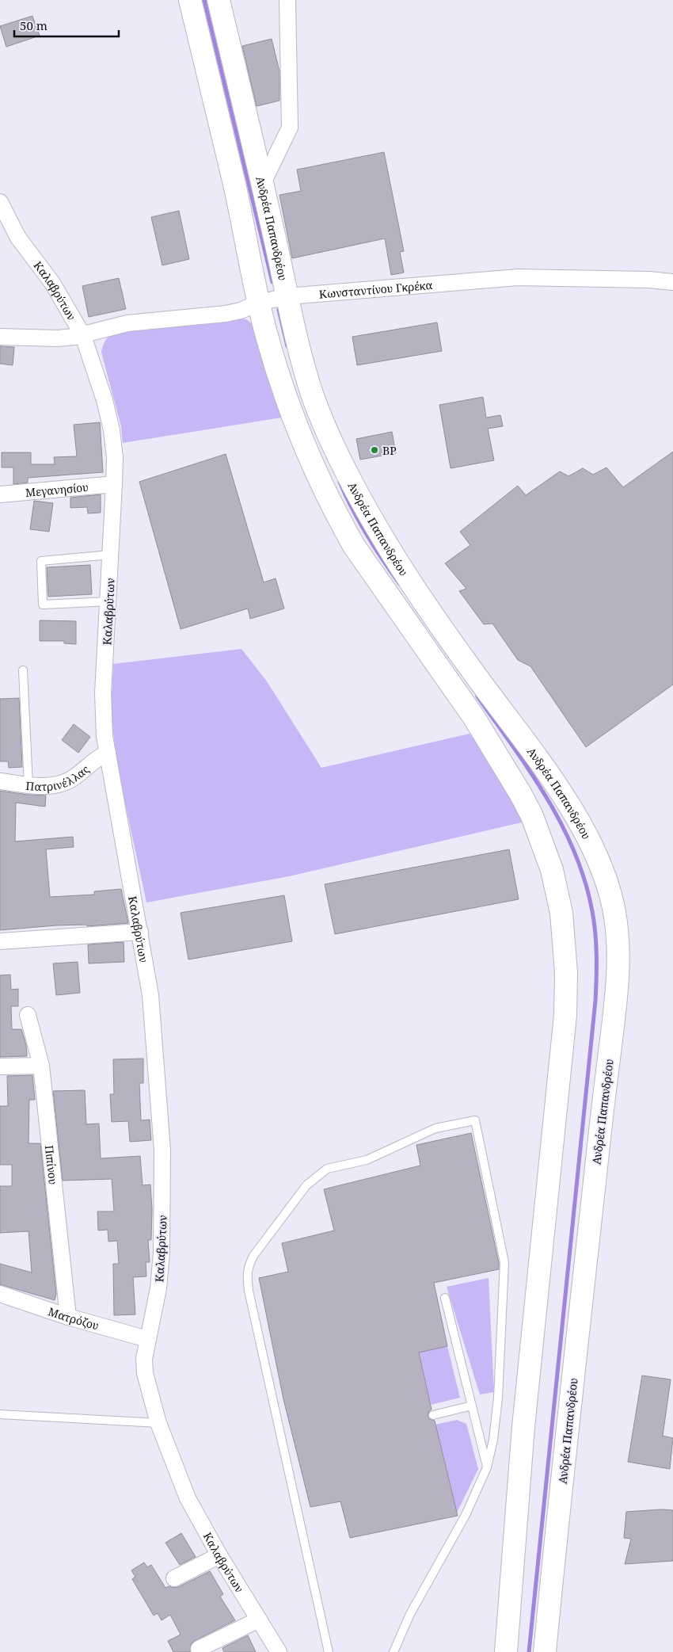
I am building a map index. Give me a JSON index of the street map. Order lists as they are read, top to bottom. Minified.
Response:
{"streets":{"main road":["Ανδρέα Παπανδρέου"],"street":["Κωνσταντίνου Γκρέκα","Καλαβρύτων","Μεγανησίου","Πατρινέλλας","Πιπίνου","Ματρόζου"]},"crossings":[["Ανδρέα Παπανδρέου","Κωνσταντίνου Γκρέκα"],["Κωνσταντίνου Γκρέκα","Καλαβρύτων"],["Καλαβρύτων","Μεγανησίου"],["Καλαβρύτων","Πατρινέλλας"],["Καλαβρύτων","Ματρόζου"],["Πιπίνου","Ματρόζου"]],"places":["BP"],"scale_bar":"50 m"}
